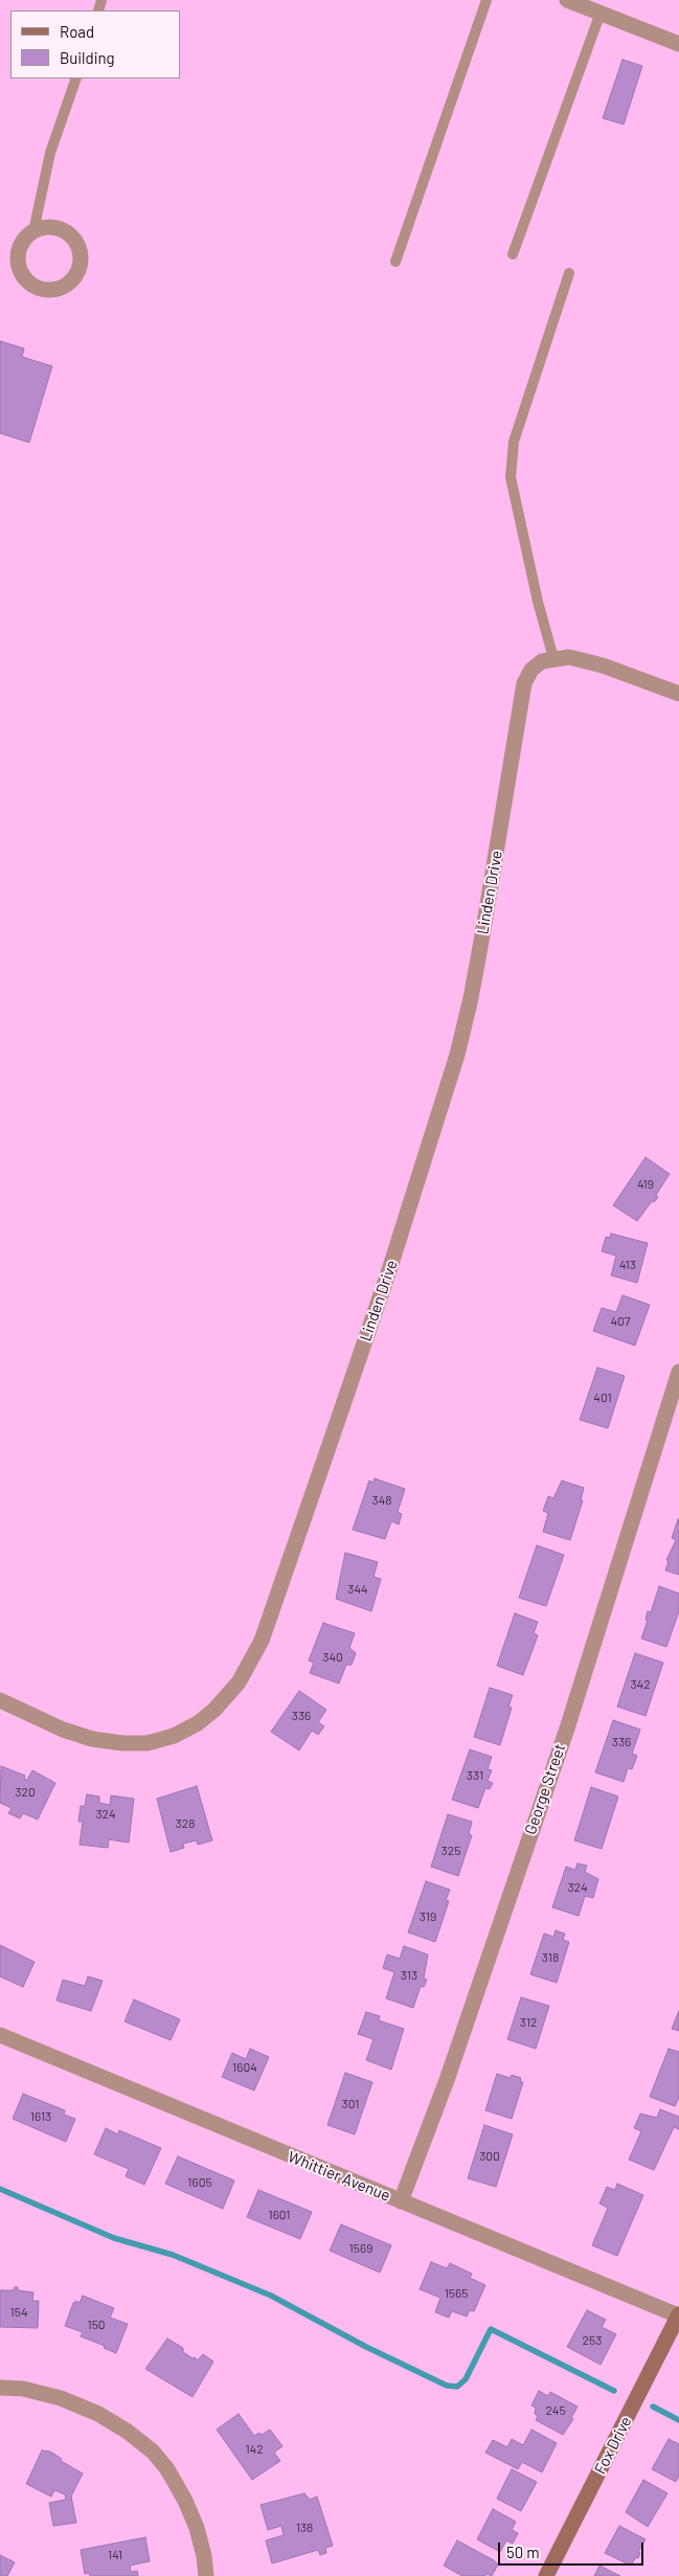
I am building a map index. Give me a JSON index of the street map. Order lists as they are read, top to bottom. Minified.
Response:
{"streets":{"main road":["Fox Drive"],"street":["Linden Drive","George Street","Whittier Avenue"]},"crossings":[["George Street","Whittier Avenue"],["Whittier Avenue","Fox Drive"]],"house_numbers":["419","413","407","401","348","344","340","342","336","336","331","320","324","328","325","324","319","318","313","312","1604","301","1613","300","1605","1601","1569","1565","154","150","253","245","142","138","141"],"legend":["Road","Building"],"scale_bar":"50 m"}
